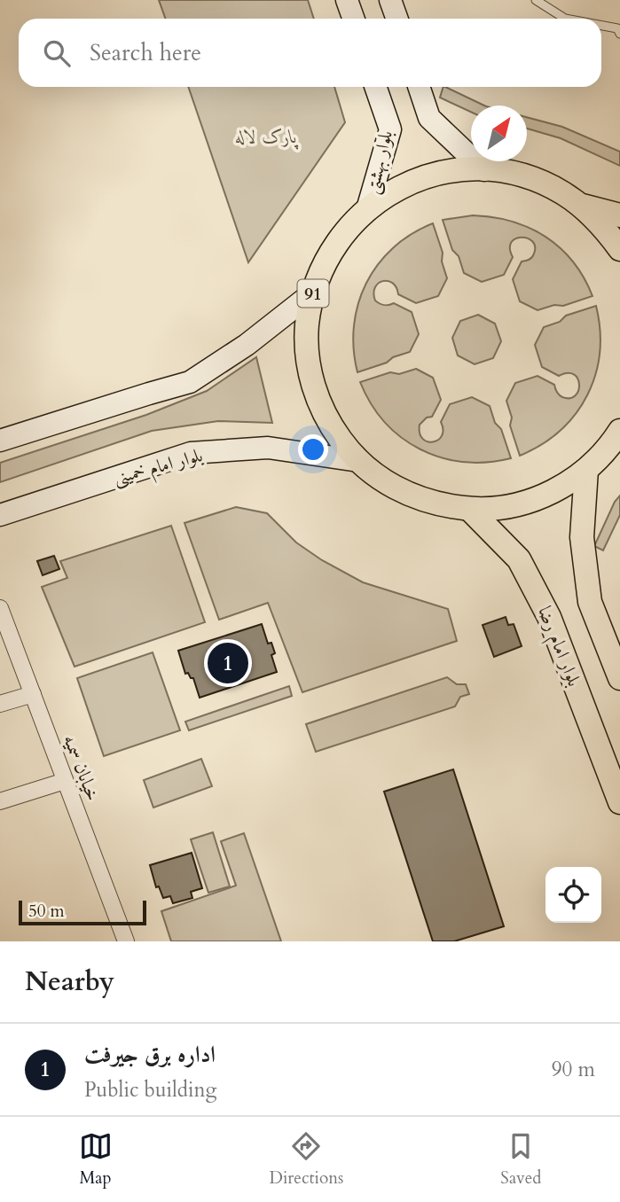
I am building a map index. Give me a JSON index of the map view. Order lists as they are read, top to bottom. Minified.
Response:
{"streets":{"main road":["بلوار بهشتی","91","بلوار امام خمینی","بلوار امام رضا"],"street":["خیابان سمیه"]},"crossings":[["بلوار بهشتی","91"],["91","بلوار امام خمینی"],["91","بلوار امام رضا"]],"parks":["پارک لاله"],"scale_bar":"50 m","north":"top right","page":{"search":"Search here","pins":"1","scale":"50 m","heading":"Nearby","list":[{"mark":"1","name":"اداره برق جیرفت","note":"Public building","value":"90 m"}],"nav":["Map","Directions","Saved"]}}
